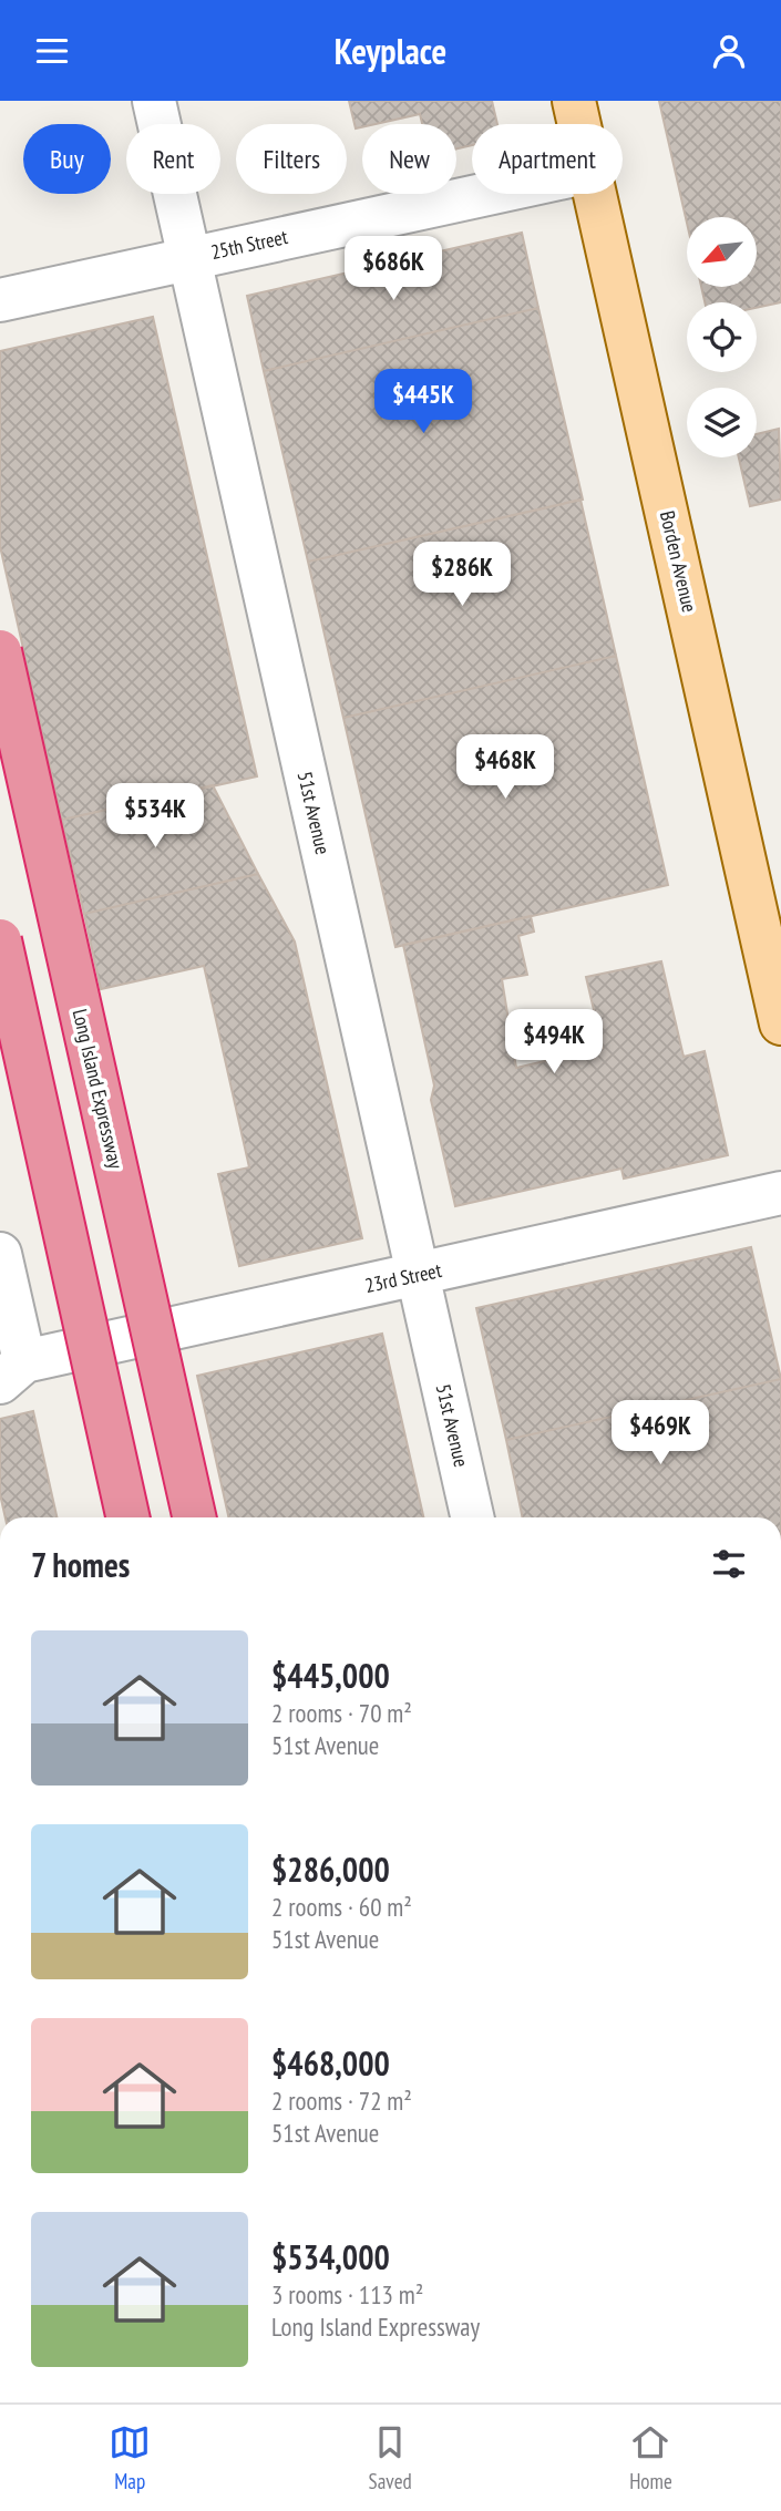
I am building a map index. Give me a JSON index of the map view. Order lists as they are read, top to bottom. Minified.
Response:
{"streets":{"highway":["Long Island Expressway"],"main road":["Borden Avenue"],"street":["25th Street","51st Avenue","23rd Street"]},"crossings":[["25th Street","51st Avenue"],["51st Avenue","23rd Street"]],"north":"bottom left","page":{"header":"Keyplace","chip":["Buy","Rent","Filters","New","Apartment"],"price":["$686K","$445K","$286K","$468K","$534K","$494K","$469K"],"heading":"7 homes","list":[{"name":"$445,000","note":"2 rooms · 70 m² · 51st Avenue"},{"name":"$286,000","note":"2 rooms · 60 m² · 51st Avenue"},{"name":"$468,000","note":"2 rooms · 72 m² · 51st Avenue"},{"name":"$534,000","note":"3 rooms · 113 m² · Long Island Expressway"}],"tabs":["Map","Saved","Home"]}}
